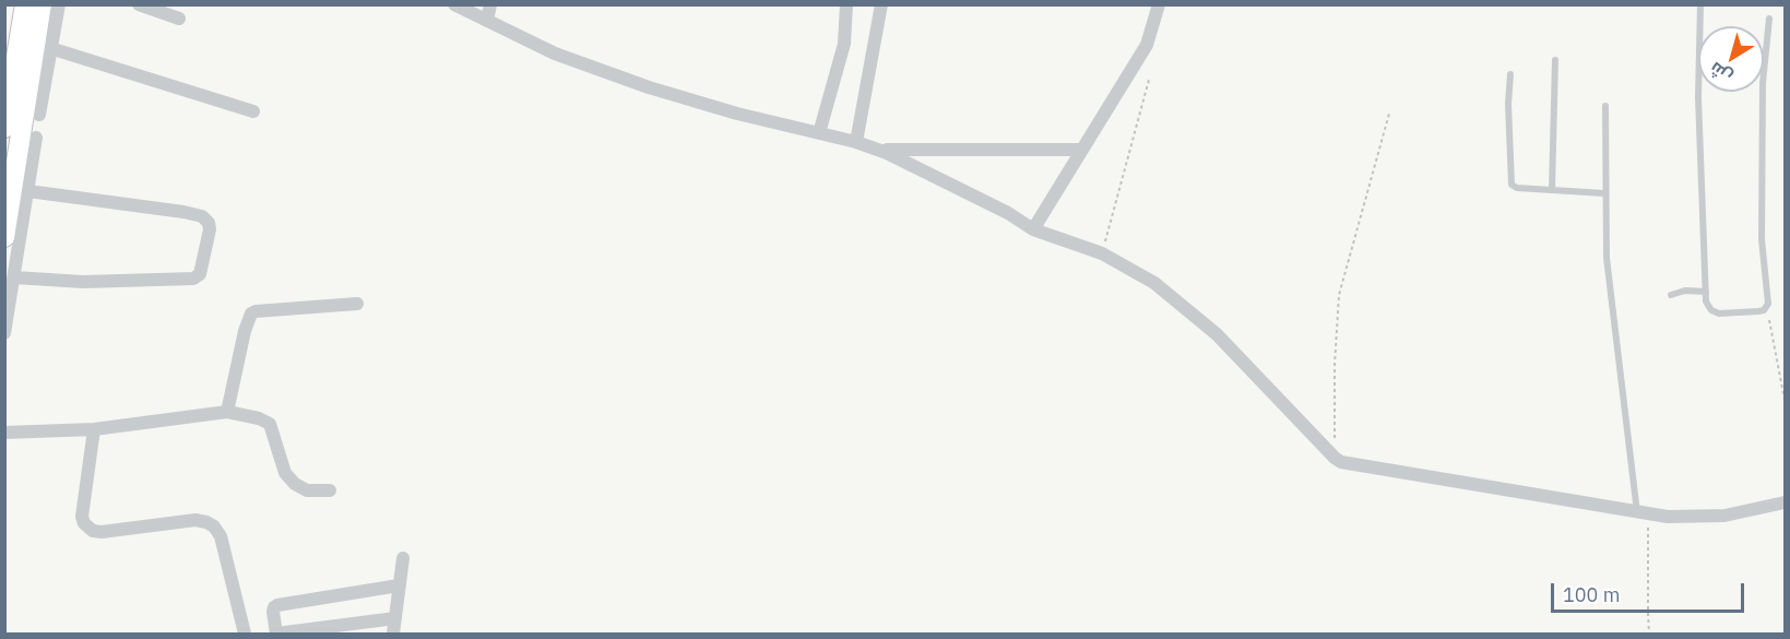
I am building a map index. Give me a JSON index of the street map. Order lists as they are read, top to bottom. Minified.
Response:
{"scale_bar":"100 m","north":"bottom left"}
